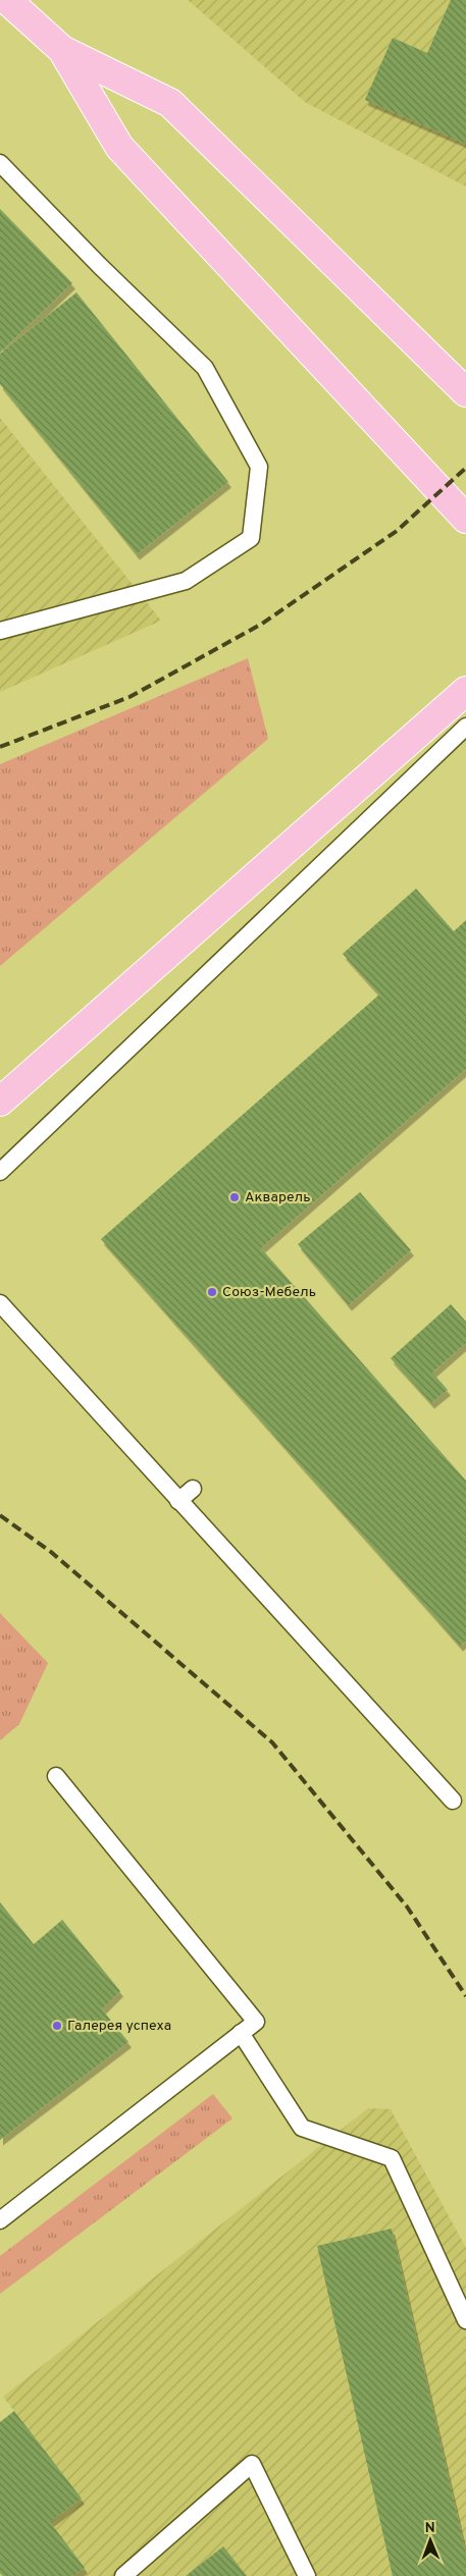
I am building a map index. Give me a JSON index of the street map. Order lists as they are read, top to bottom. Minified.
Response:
{"places":["Акварель","Союз-Мебель","Галерея успеха"],"north":"top"}
